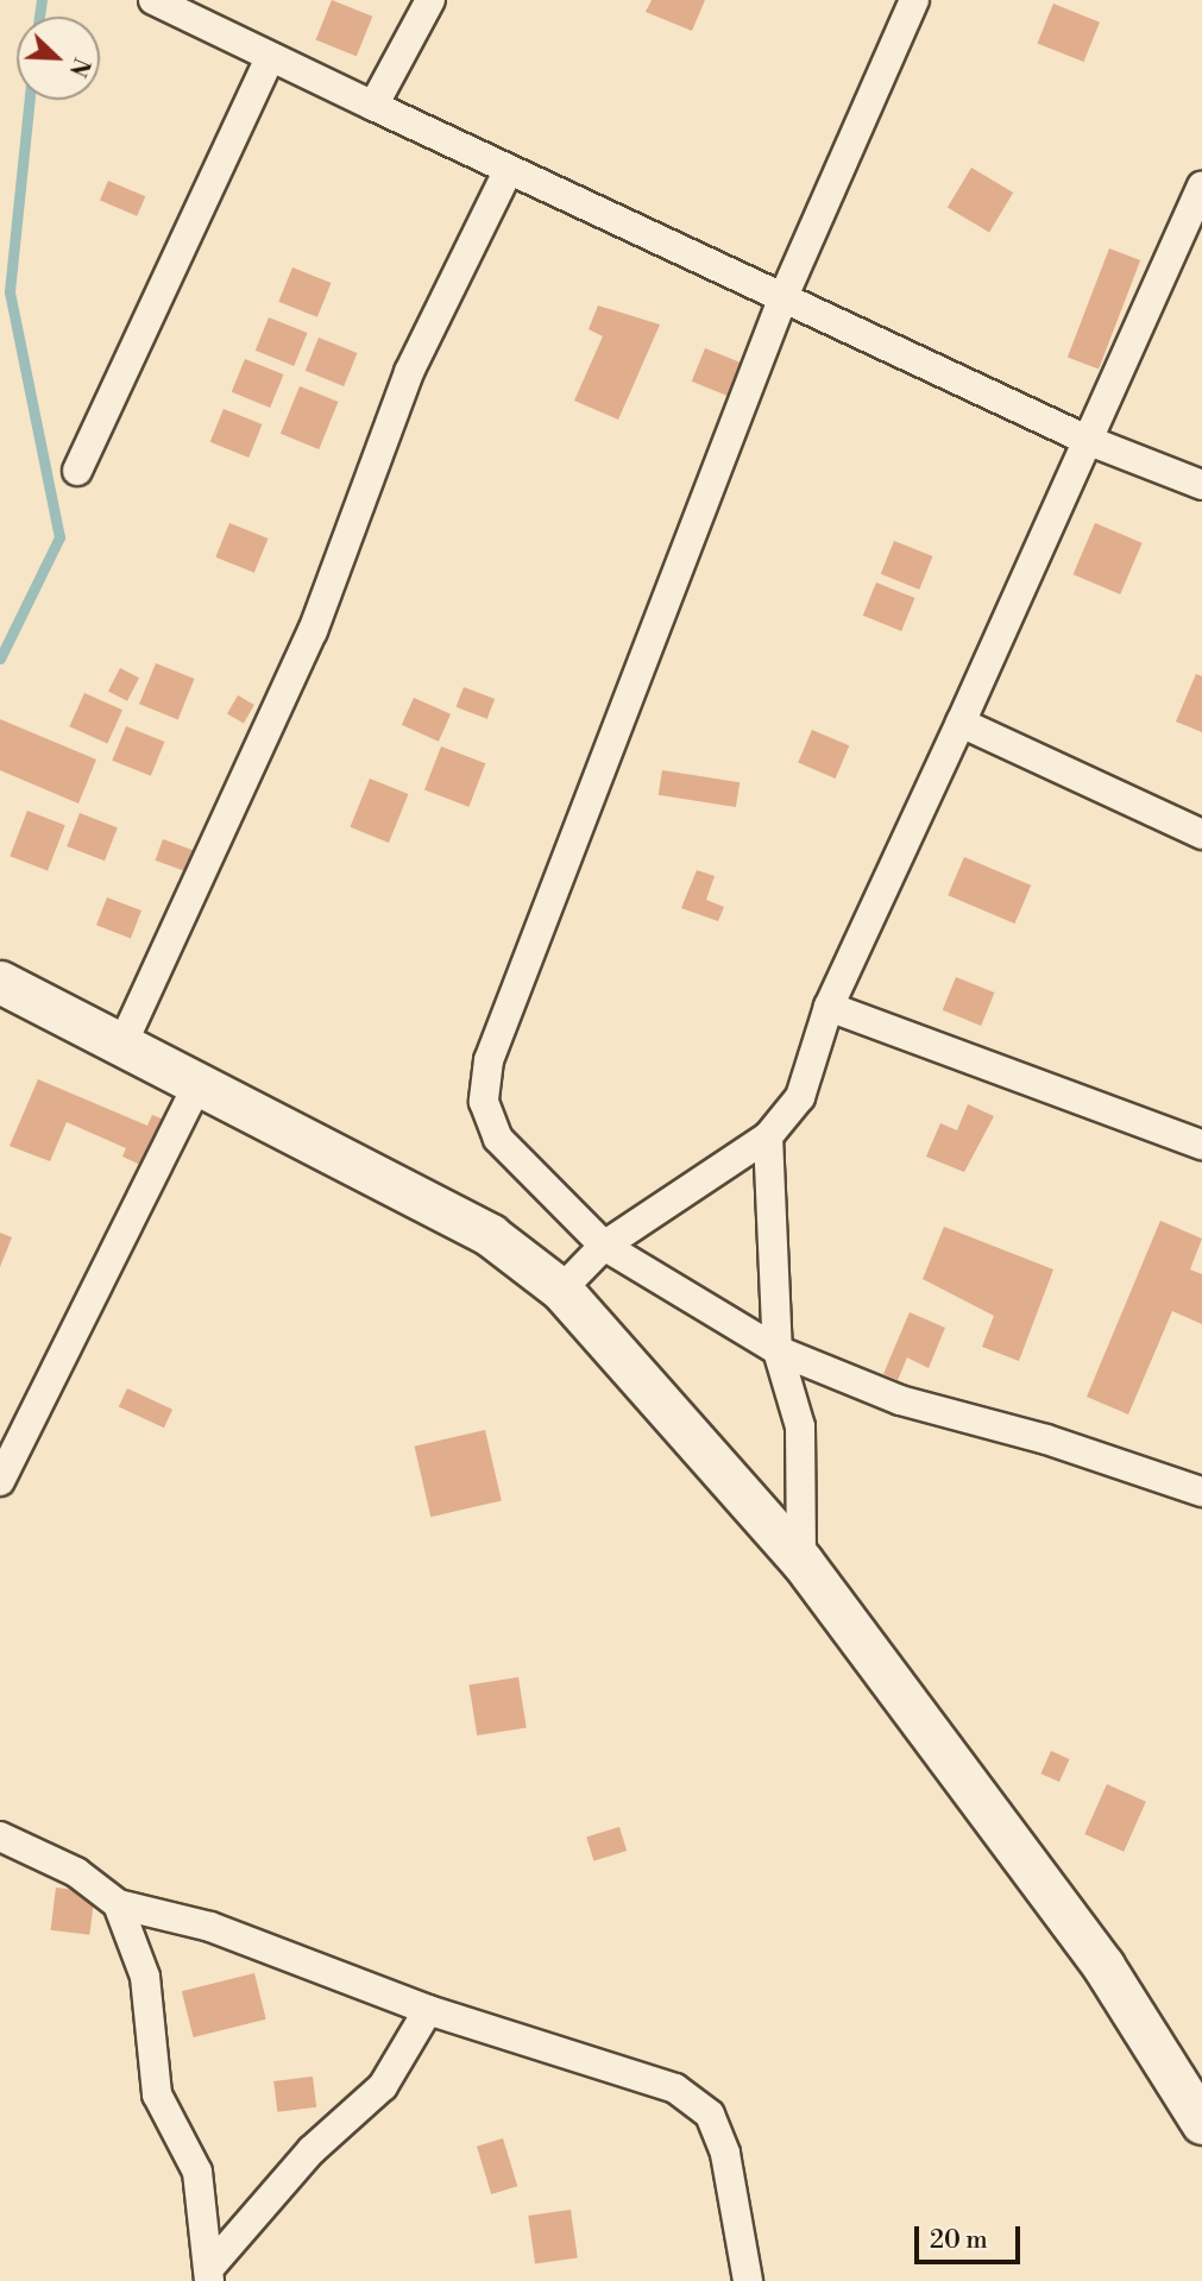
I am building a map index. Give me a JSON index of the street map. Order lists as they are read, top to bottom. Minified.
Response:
{"scale_bar":"20 m","north":"bottom right"}
